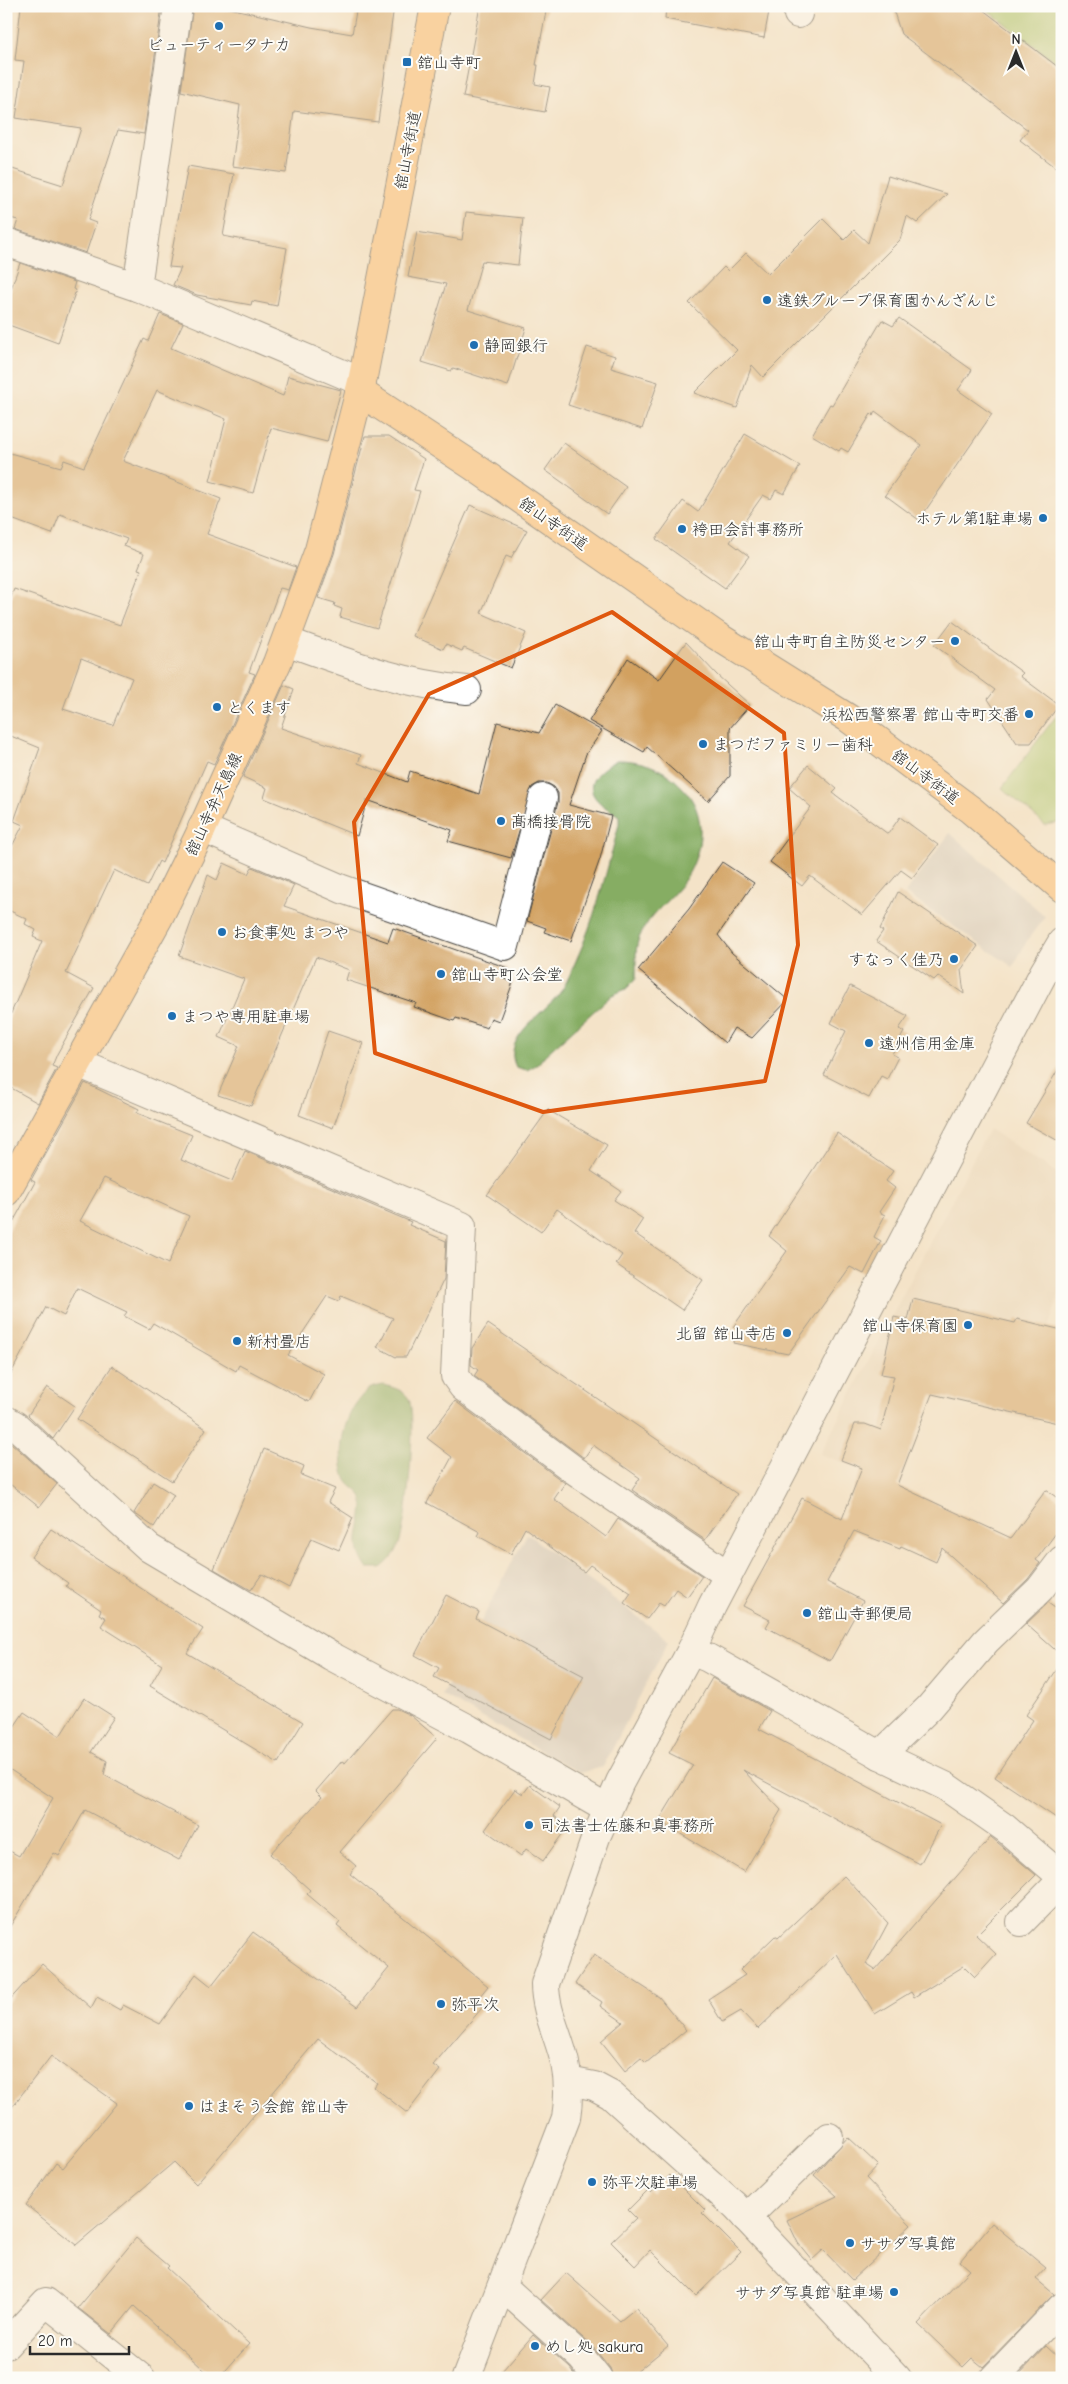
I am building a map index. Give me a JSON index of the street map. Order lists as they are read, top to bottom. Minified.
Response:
{"streets":{"main road":["舘山寺街道","舘山寺弁天島線"]},"crossings":[["舘山寺街道","舘山寺弁天島線"]],"places":{"other":["ビューティータナカ","遠鉄グループ保育園かんざんじ","静岡銀行","ホテル第1駐車場","袴田会計事務所","舘山寺町自主防災センター","とくます","浜松西警察署 館山寺町交番","まつだファミリー歯科","髙橋接骨院","お食事処 まつや","すなっく佳乃","舘山寺町公会堂","まつや専用駐車場","遠州信用金庫","舘山寺保育園","北留 舘山寺店","新村畳店","舘山寺郵便局","司法書士佐藤和真事務所","弥平次","はまそう会館 舘山寺","弥平次駐車場","ササダ写真館","ササダ写真館 駐車場","めし処 sakura"],"transit":["舘山寺町"]},"scale_bar":"20 m","north":"top"}
